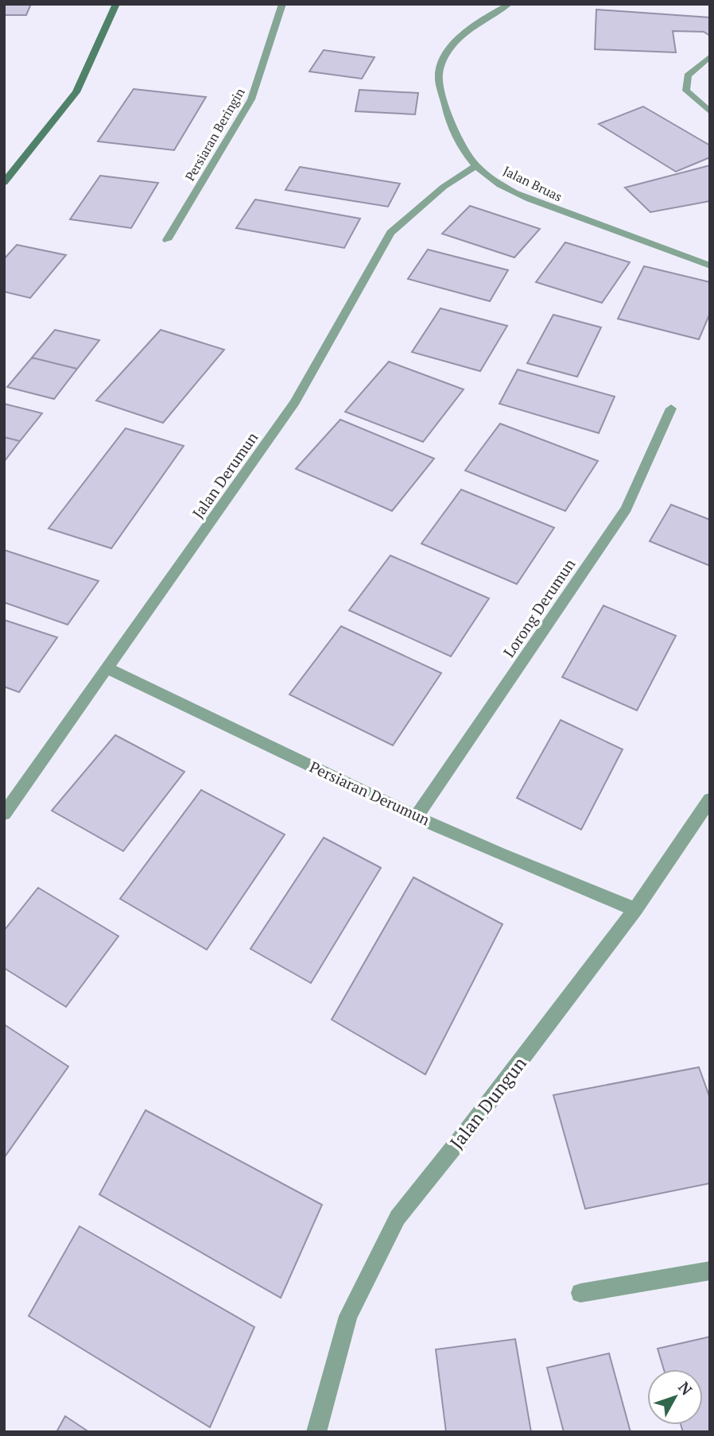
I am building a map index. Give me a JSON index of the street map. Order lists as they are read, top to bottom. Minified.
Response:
{"streets":{"street":["Persiaran Beringin","Jalan Bruas","Jalan Derumun","Lorong Derumun","Persiaran Derumun","Jalan Dungun"]},"crossings":[["Jalan Bruas","Jalan Derumun"],["Jalan Derumun","Persiaran Derumun"],["Lorong Derumun","Persiaran Derumun"],["Persiaran Derumun","Jalan Dungun"]],"north":"top right"}
